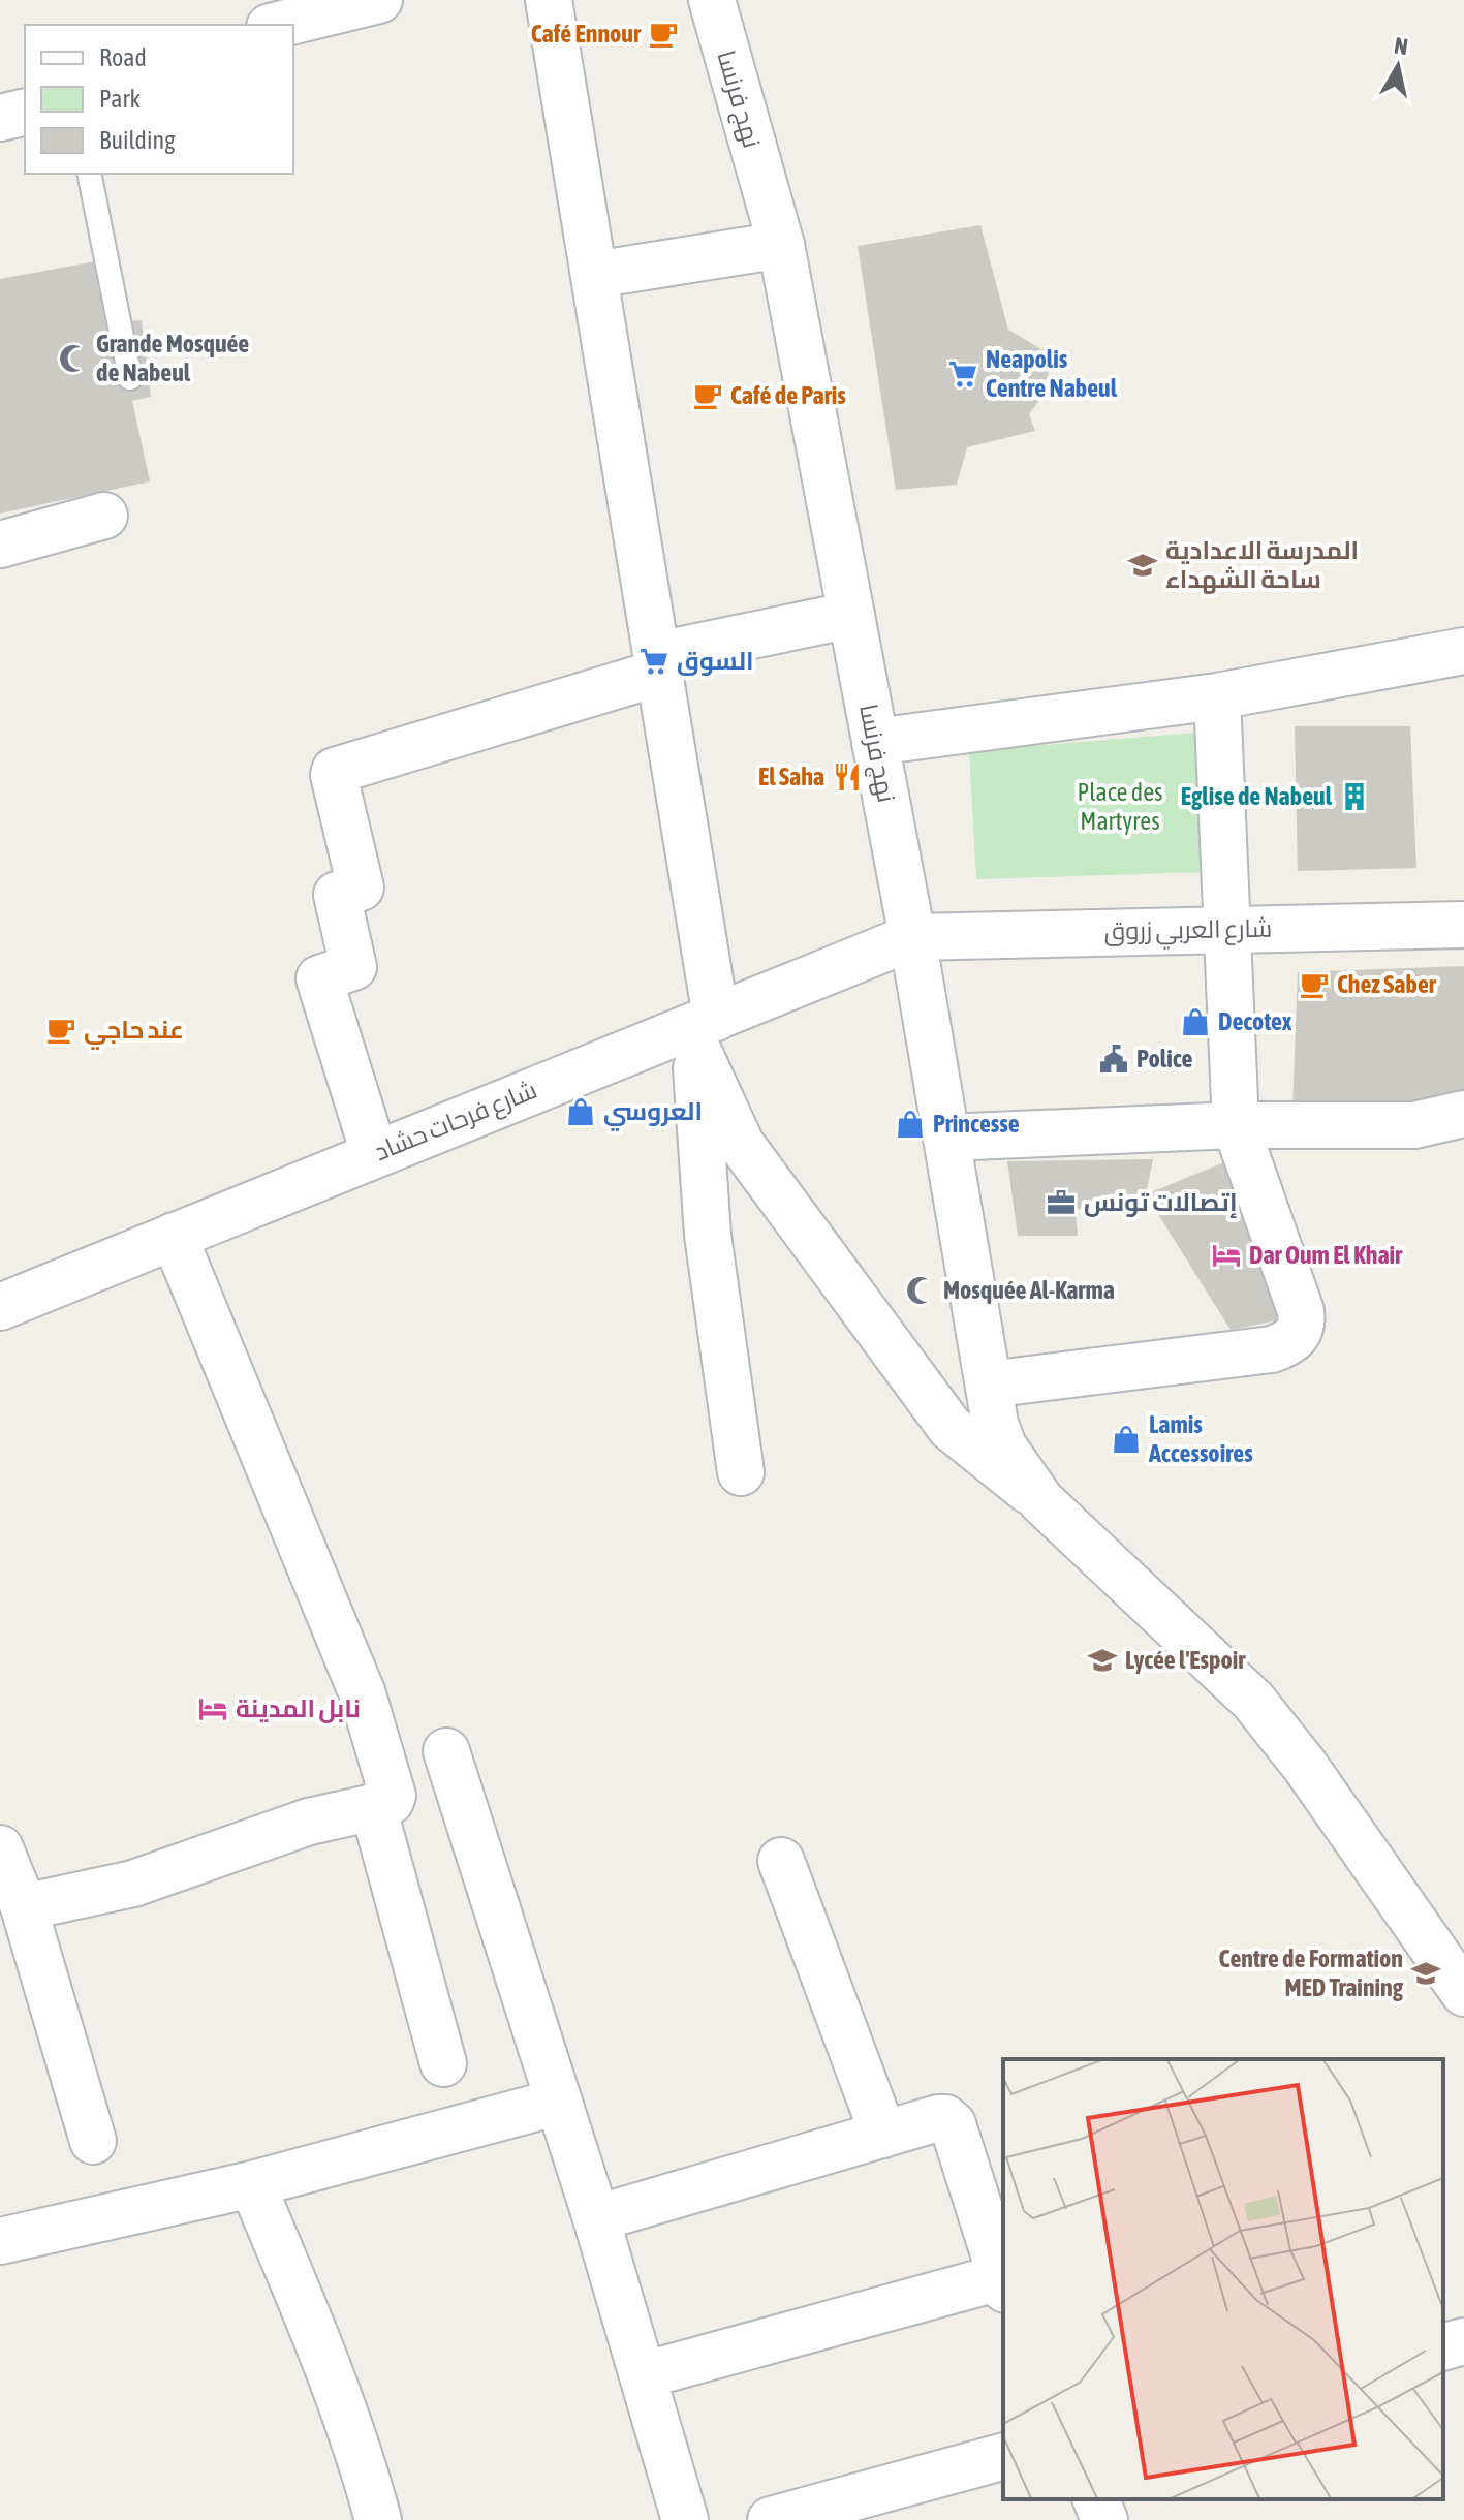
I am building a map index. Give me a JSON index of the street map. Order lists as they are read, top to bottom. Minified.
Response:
{"streets":{"street":["نهج فرنسا","شارع العربي زروق","شارع فرحات حشاد"]},"crossings":[["نهج فرنسا","شارع العربي زروق"],["نهج فرنسا","شارع فرحات حشاد"],["شارع العربي زروق","شارع فرحات حشاد"]],"parks":["Place des Martyres"],"places":{"cafe":["Café Ennour","Café de Paris","Chez Saber","عند حاجي"],"mosque":["Grande Mosquée de Nabeul","Mosquée Al-Karma"],"supermarket":["Neapolis Centre Nabeul","السوق"],"school or university":["المدرسة الاعدادية ساحة الشهداء","Lycée l'Espoir","Centre de Formation MED Training"],"restaurant":["El Saha"],"building":["Eglise de Nabeul"],"shop":["Decotex","العروسي","Princesse","Lamis Accessoires"],"public building":["Police"],"office":["إتصالات تونس"],"hotel":["Dar Oum El Khair","نابل المدينة"]},"legend":["Road","Park","Building"],"north":"top"}
